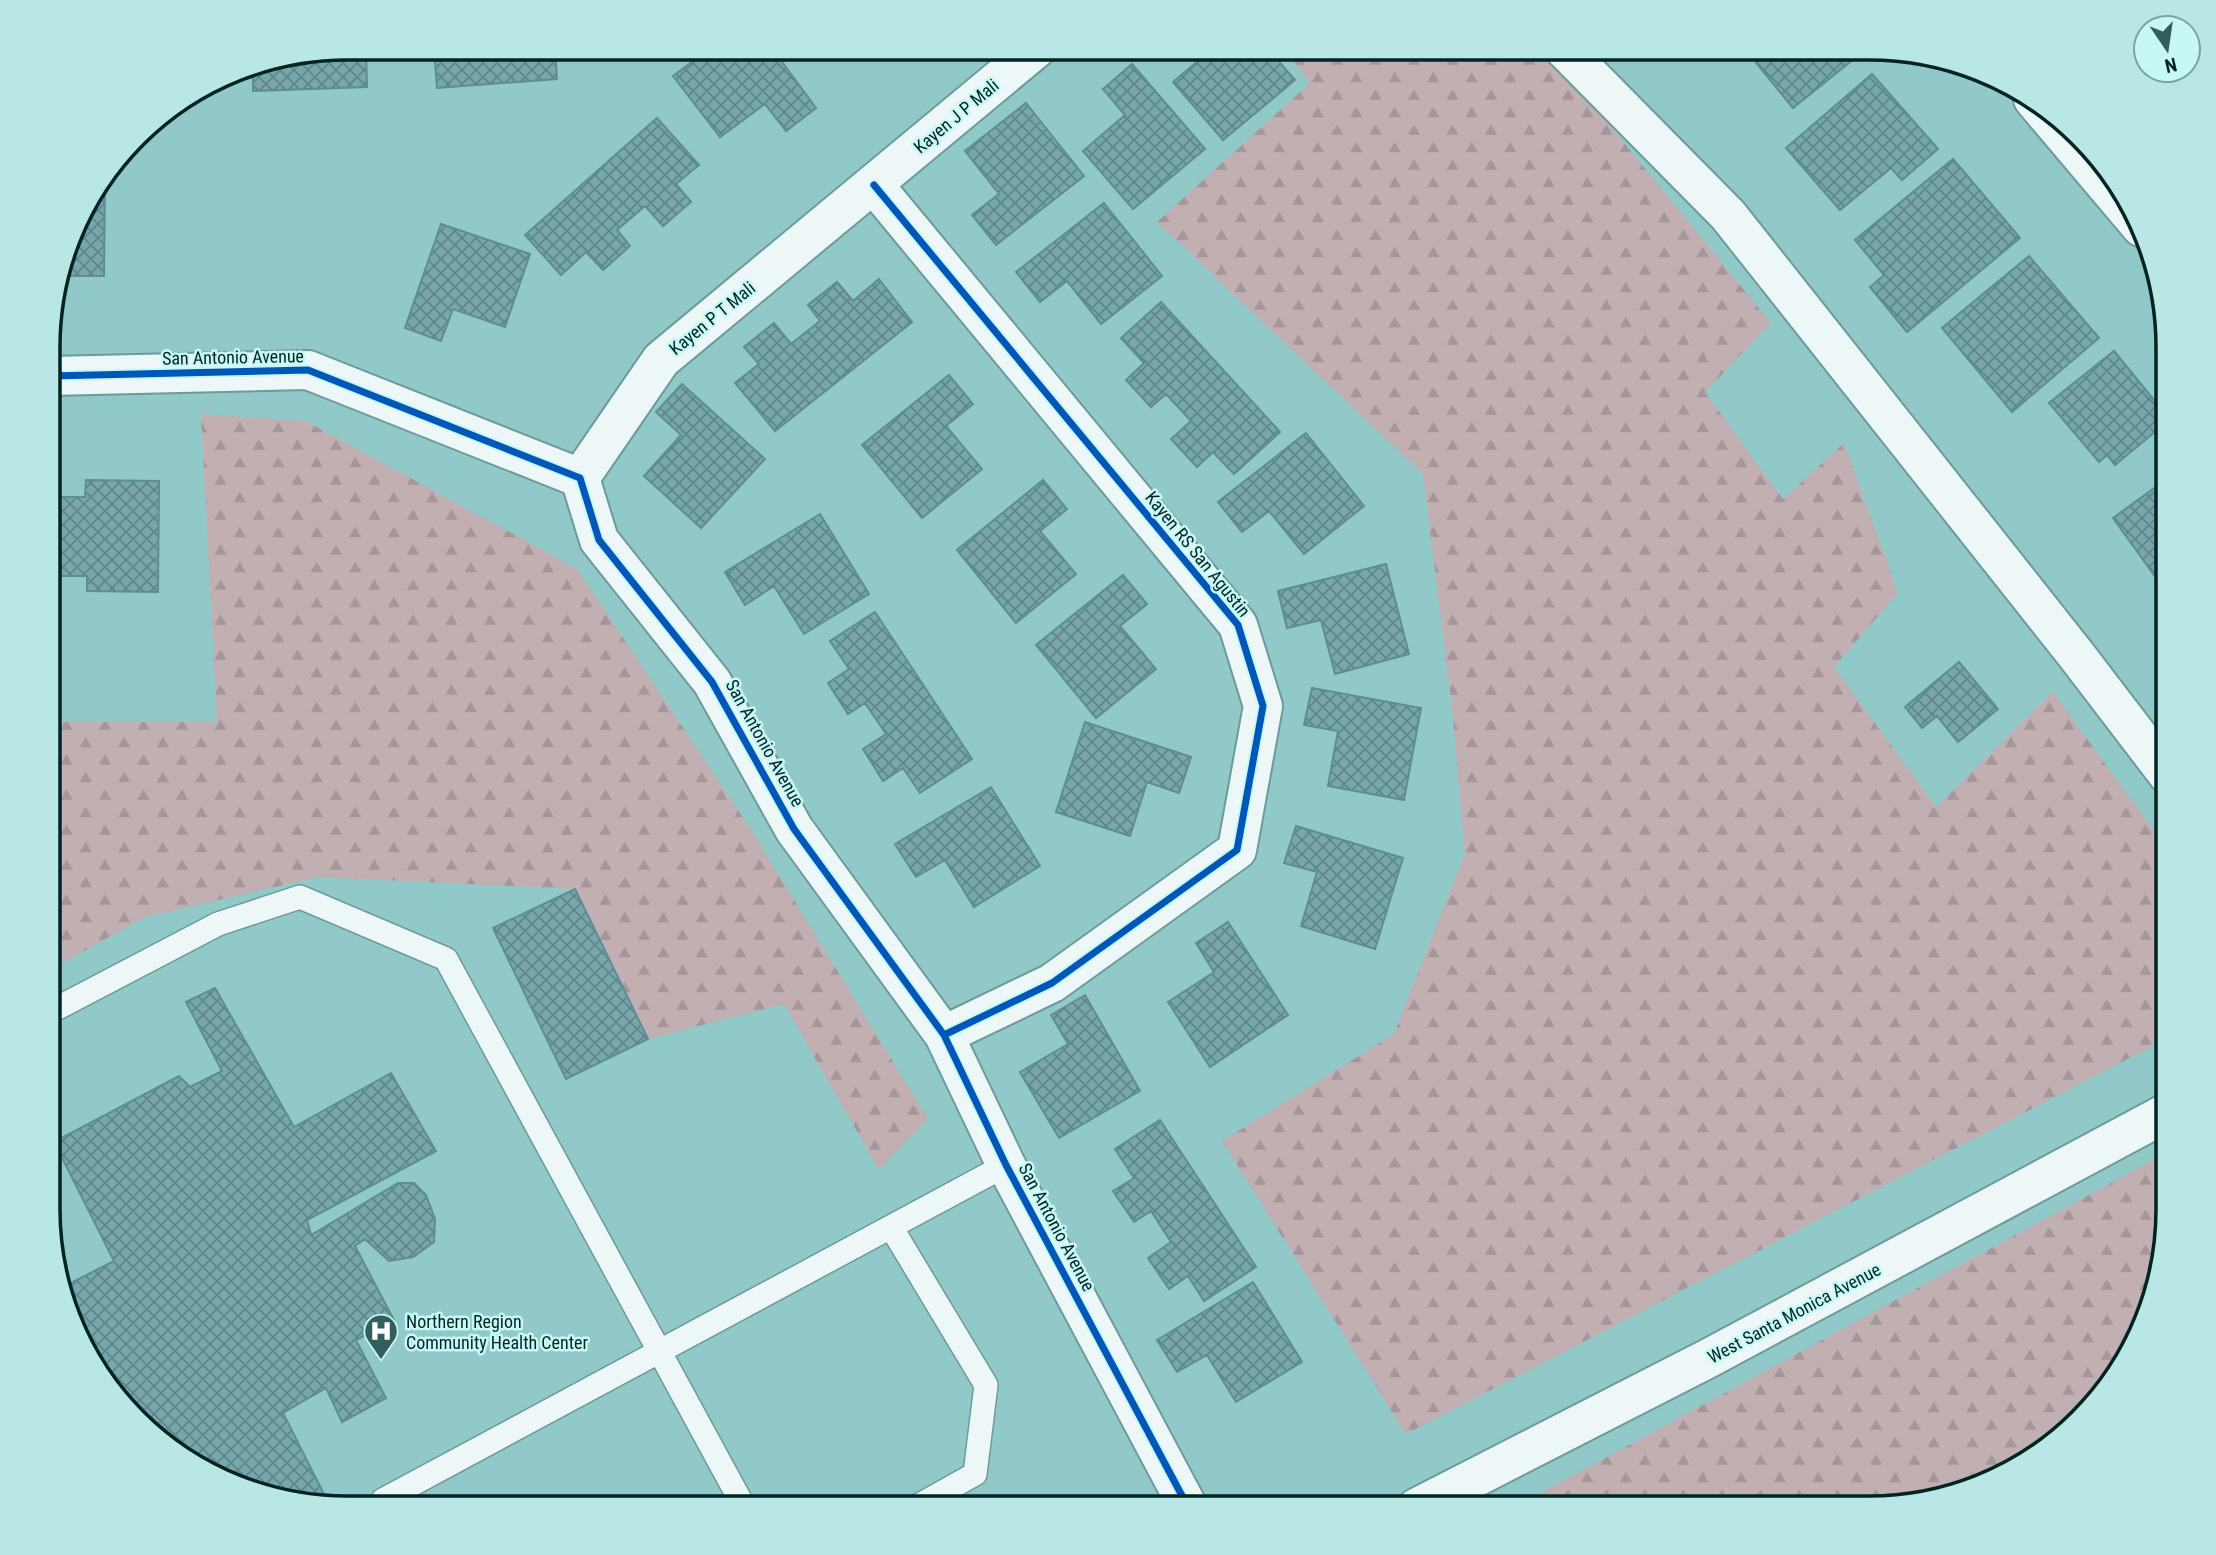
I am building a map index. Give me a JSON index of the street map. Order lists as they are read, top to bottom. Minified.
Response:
{"streets":{"street":["Kayen J P Mali","Kayen P T Mali","San Antonio Avenue","Kayen RS San Agustin","West Santa Monica Avenue"]},"crossings":[["Kayen J P Mali","Kayen P T Mali"],["Kayen J P Mali","Kayen RS San Agustin"],["Kayen P T Mali","San Antonio Avenue"],["Kayen P T Mali","Kayen RS San Agustin"],["San Antonio Avenue","Kayen RS San Agustin"]],"places":{"hospital":["Northern Region Community Health Center"]},"north":"bottom"}
